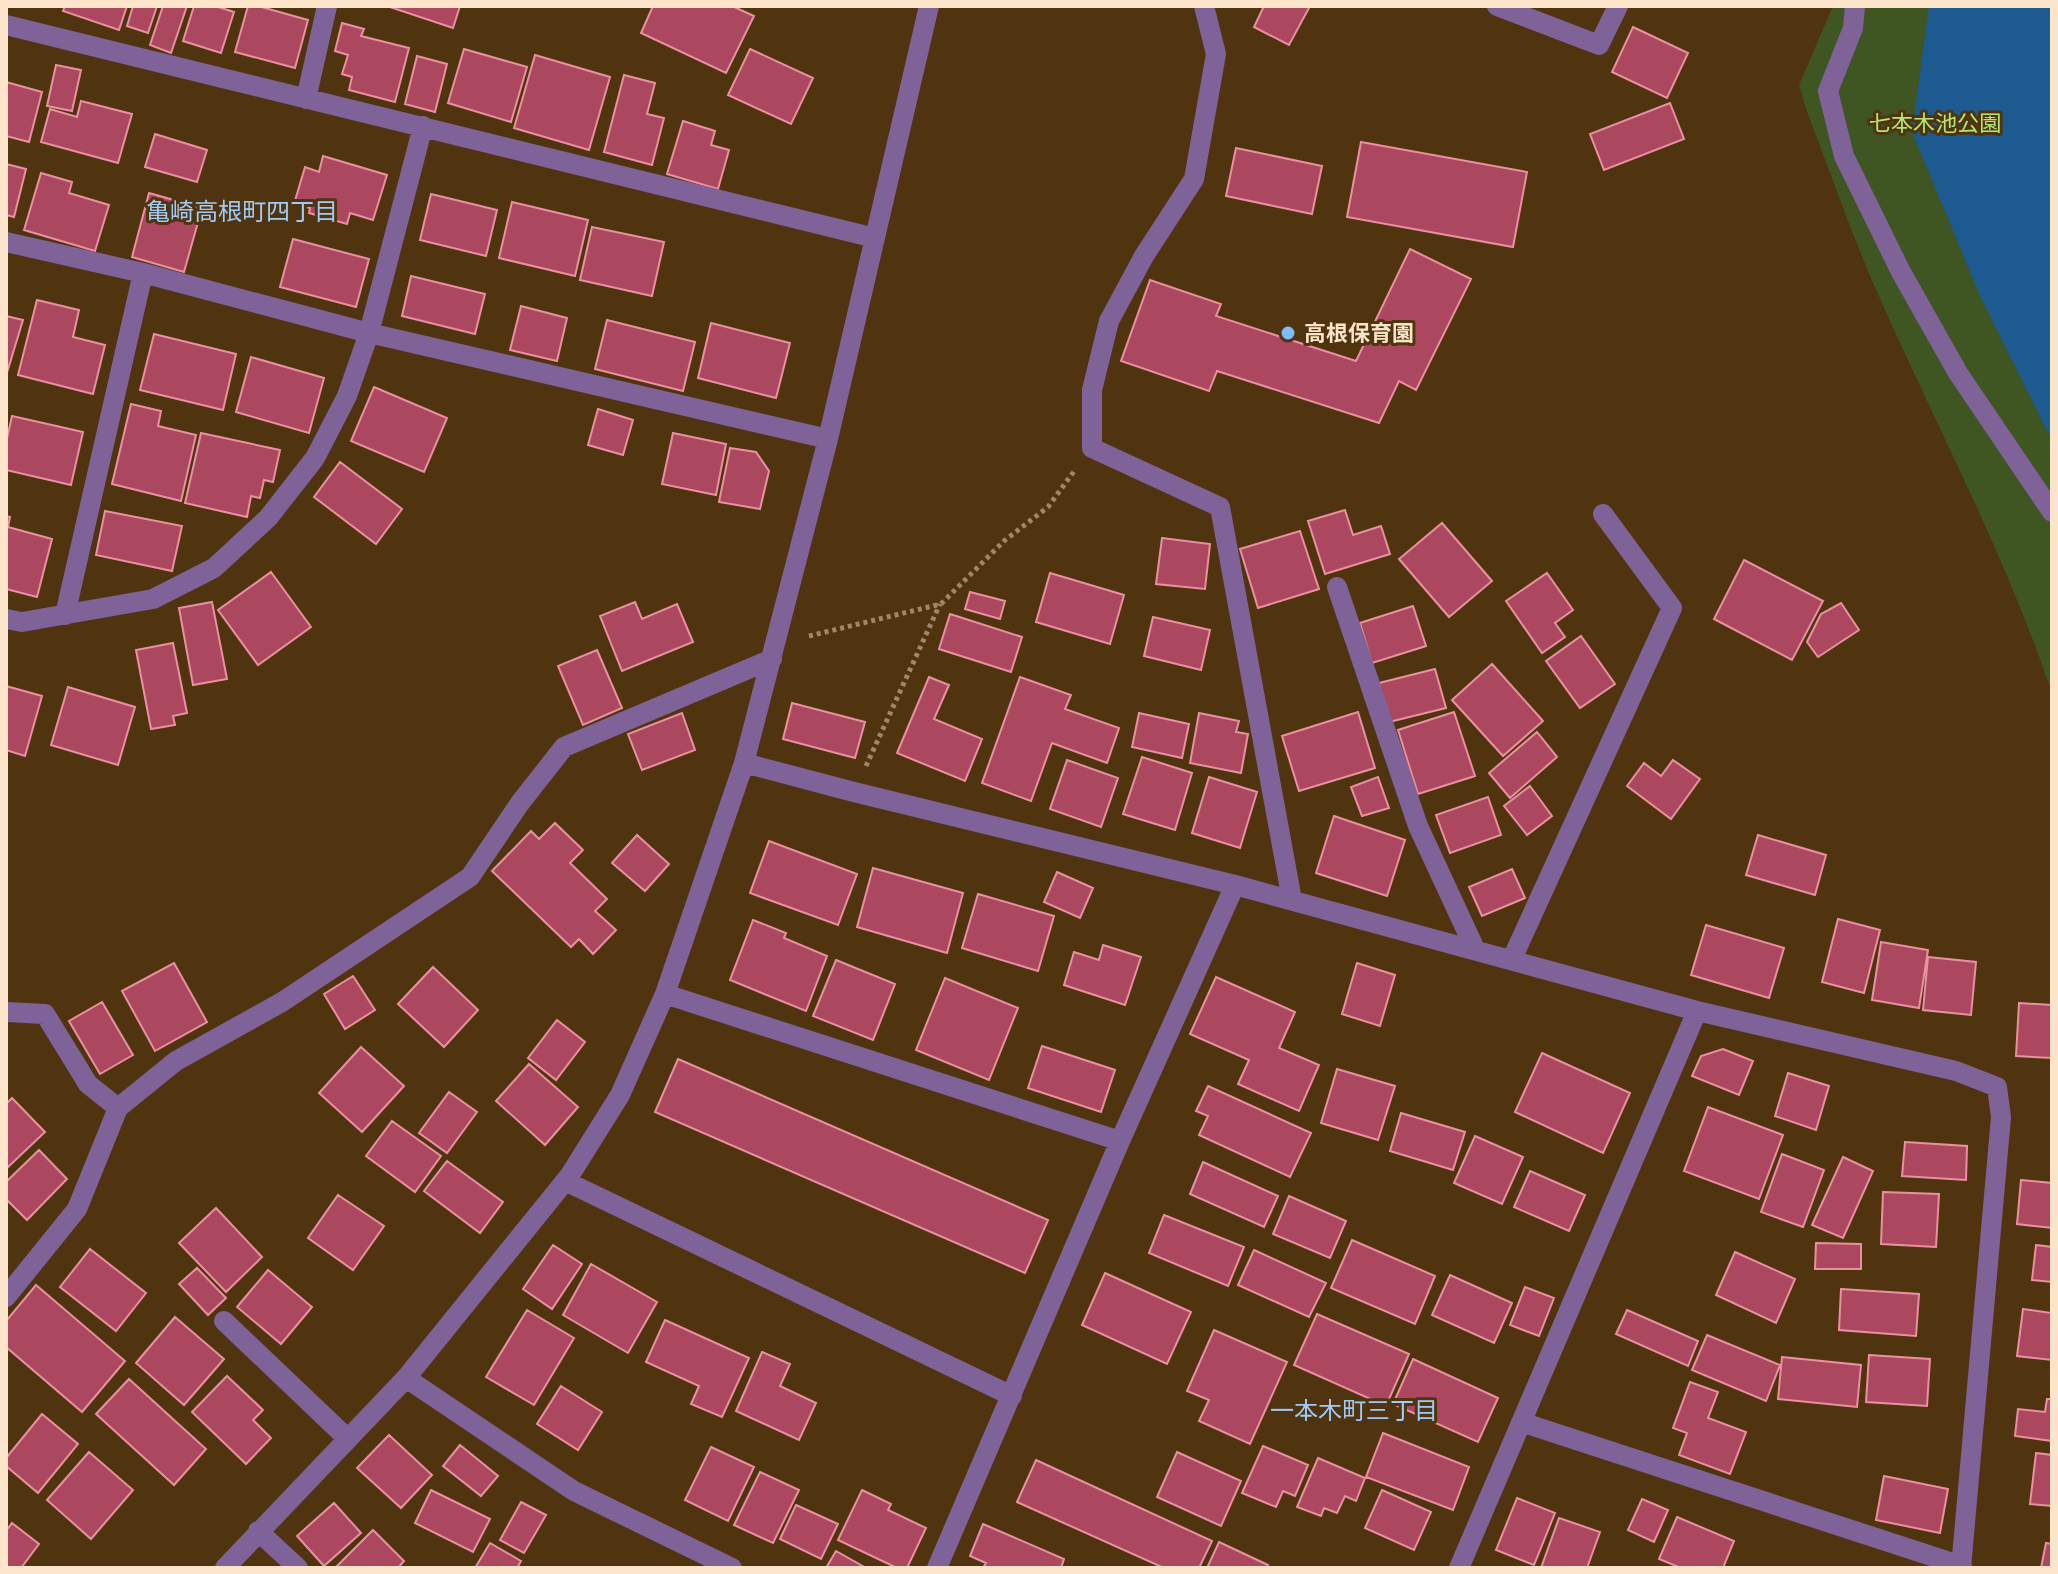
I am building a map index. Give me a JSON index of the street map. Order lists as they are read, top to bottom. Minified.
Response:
{"districts":["亀崎高根町四丁目","一本木町三丁目"],"parks":["七本木池公園"],"places":["高根保育園"]}
